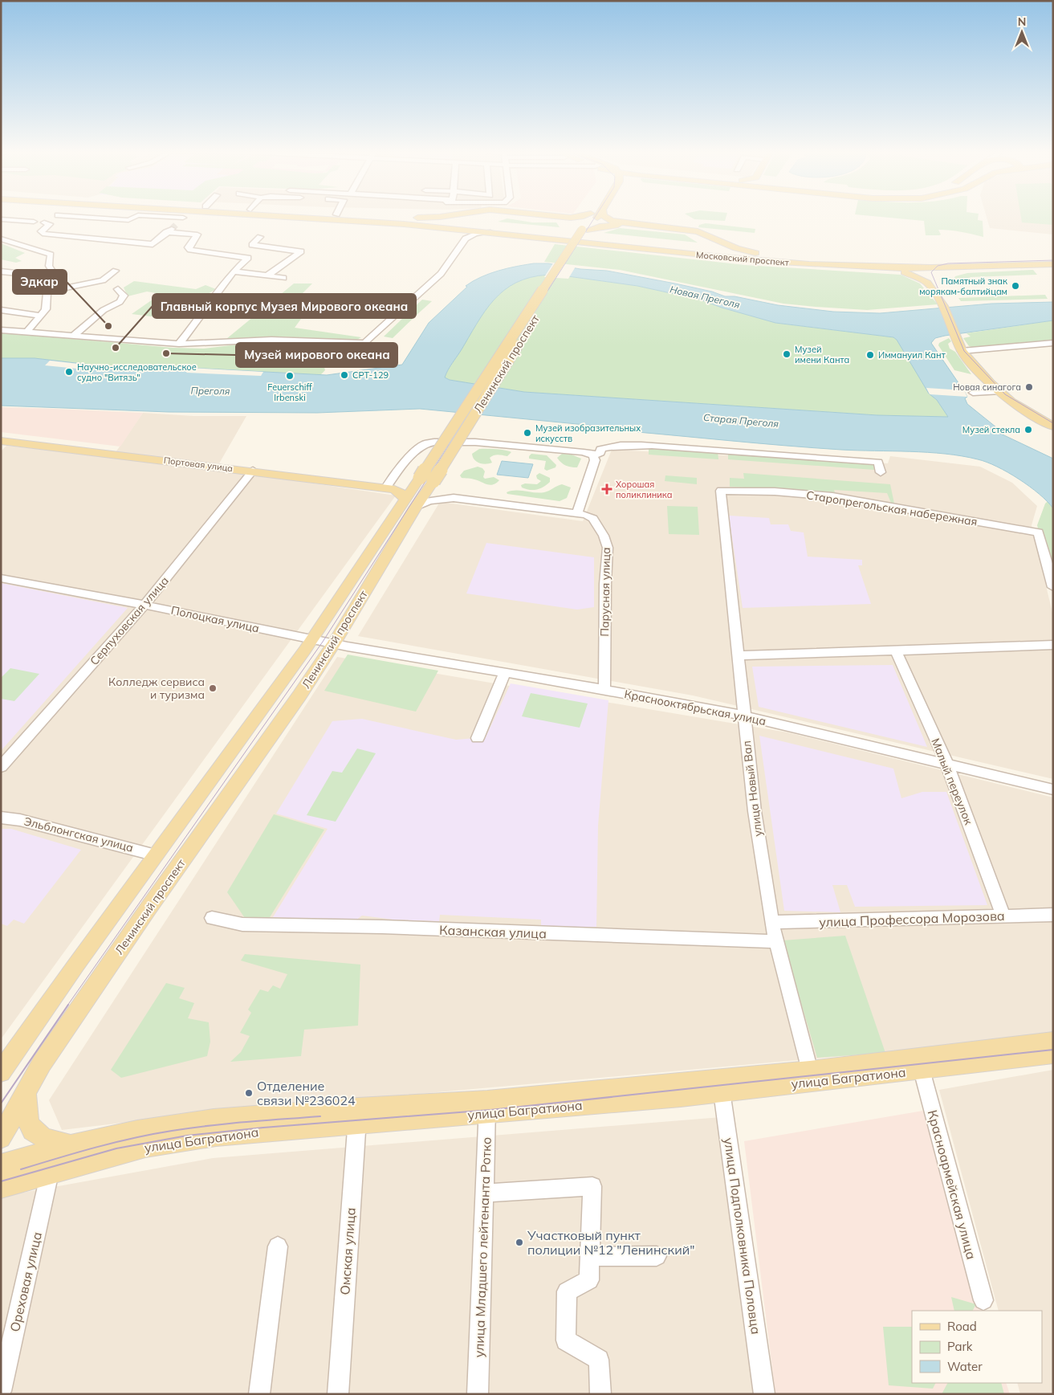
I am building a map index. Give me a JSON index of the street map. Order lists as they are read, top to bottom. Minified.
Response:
{"streets":{"main road":["Московский проспект","Ленинский проспект","Портовая улица","улица Багратиона"],"street":["Старопрегольская набережная","Парусная улица","Полоцкая улица","Серпуховская улица","Краснооктябрьская улица","Малый переулок","улица Новый Вал","Эльблонгская улица","улица Профессора Морозова","Казанская улица","Красноармейская улица","улица Подполковника Половца","улица Младшего лейтенанта Ротко","Омская улица","Ореховая улица"]},"crossings":[["Ленинский проспект","Полоцкая улица"],["Ленинский проспект","Краснооктябрьская улица"],["Ленинский проспект","Эльблонгская улица"],["Портовая улица","Серпуховская улица"],["Старопрегольская набережная","улица Новый Вал"],["Парусная улица","Краснооктябрьская улица"],["Полоцкая улица","Серпуховская улица"],["Полоцкая улица","Краснооктябрьская улица"],["Краснооктябрьская улица","Малый переулок"],["Краснооктябрьская улица","улица Новый Вал"],["Малый переулок","улица Профессора Морозова"],["улица Новый Вал","улица Профессора Морозова"],["улица Новый Вал","Казанская улица"],["улица Новый Вал","улица Багратиона"],["улица Багратиона","Красноармейская улица"],["улица Багратиона","улица Подполковника Половца"],["улица Багратиона","улица Младшего лейтенанта Ротко"],["улица Багратиона","Омская улица"],["улица Багратиона","Ореховая улица"]],"water":["Новая Преголя","Преголя","Старая Преголя"],"places":{"other":["Памятный знак морякам-балтийцам","Эдкар","Главный корпус Музея Мирового океана","Музей мирового океана","Музей имени Канта","Иммануил Кант","Научно-исследовательское судно \"Витязь\"","СРТ-129","Feuerschiff Irbenski","Новая синагога","Музей стекла","Музей изобразительных искусств","Колледж сервиса и туризма","Отделение связи №236024","Участковый пункт полиции №12 \"Ленинский\""],"health":["Хорошая поликлиника"]},"legend":["Road","Park","Water"],"north":"top"}
